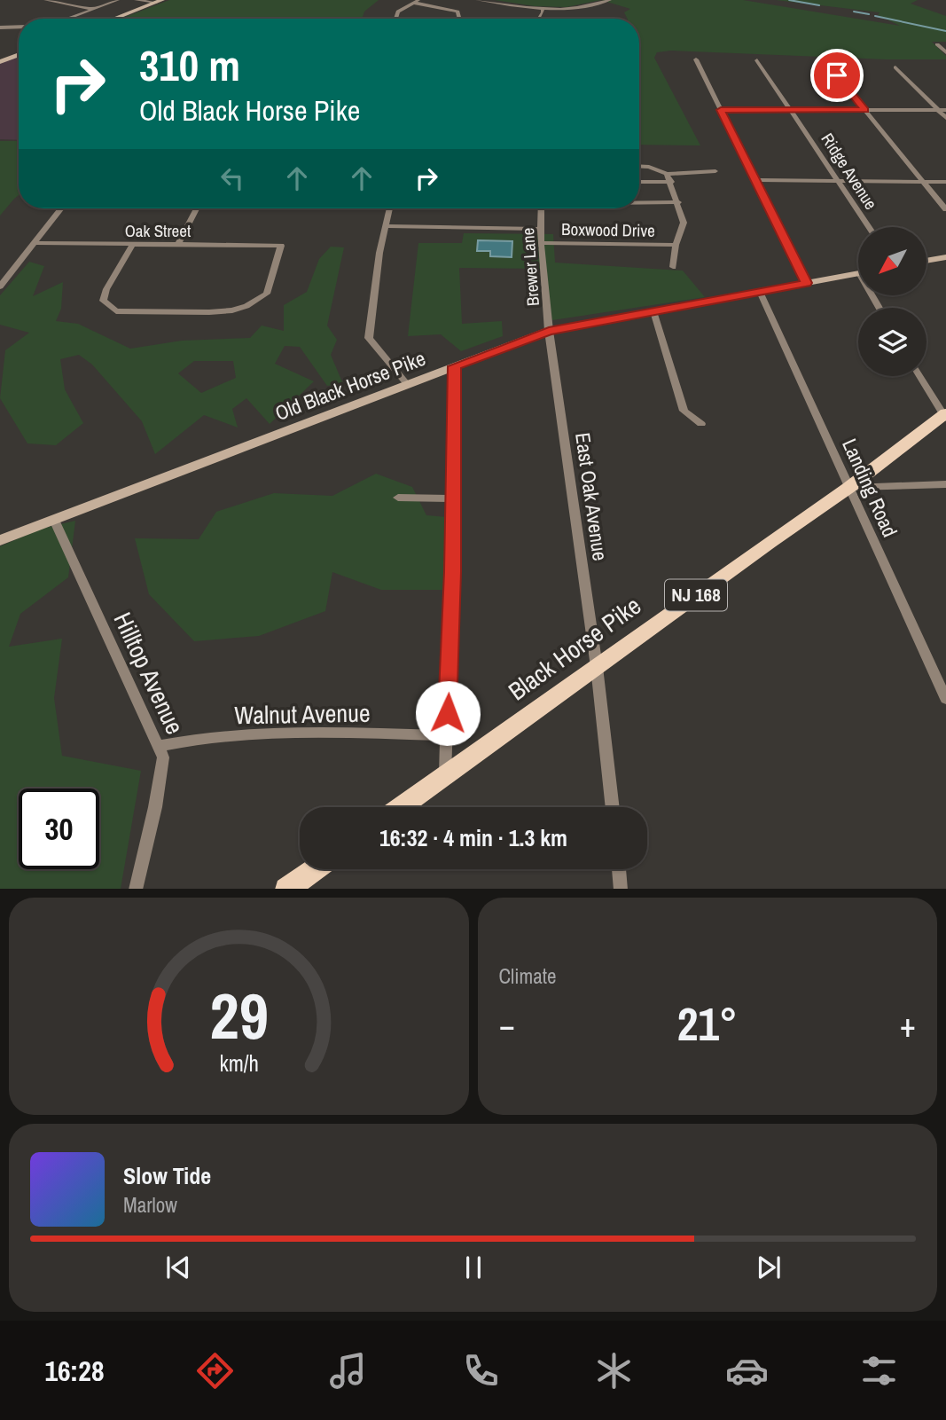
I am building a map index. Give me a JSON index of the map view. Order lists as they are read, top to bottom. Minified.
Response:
{"streets":{"main road":["NJ 168","Black Horse Pike"],"street":["Ridge Avenue","Boxwood Drive","Oak Street","Brewer Lane","Old Black Horse Pike","Landing Road","East Oak Avenue","Hilltop Avenue","Walnut Avenue"]},"crossings":[["Boxwood Drive","Brewer Lane"],["Brewer Lane","Old Black Horse Pike"],["Brewer Lane","East Oak Avenue"],["Old Black Horse Pike","Landing Road"],["Old Black Horse Pike","East Oak Avenue"],["Old Black Horse Pike","Hilltop Avenue"],["Landing Road","Black Horse Pike"],["East Oak Avenue","Black Horse Pike"],["Hilltop Avenue","Walnut Avenue"]],"north":"bottom left","page":{"turn":["310 m","Old Black Horse Pike"],"limit":"30","trip":"16:32 · 4 min · 1.3 km","tile":"Climate","heat":["−","21°","+"],"song":["Slow Tide","Marlow"],"tabs":"16:28","gauge":["29","km/h"]}}
